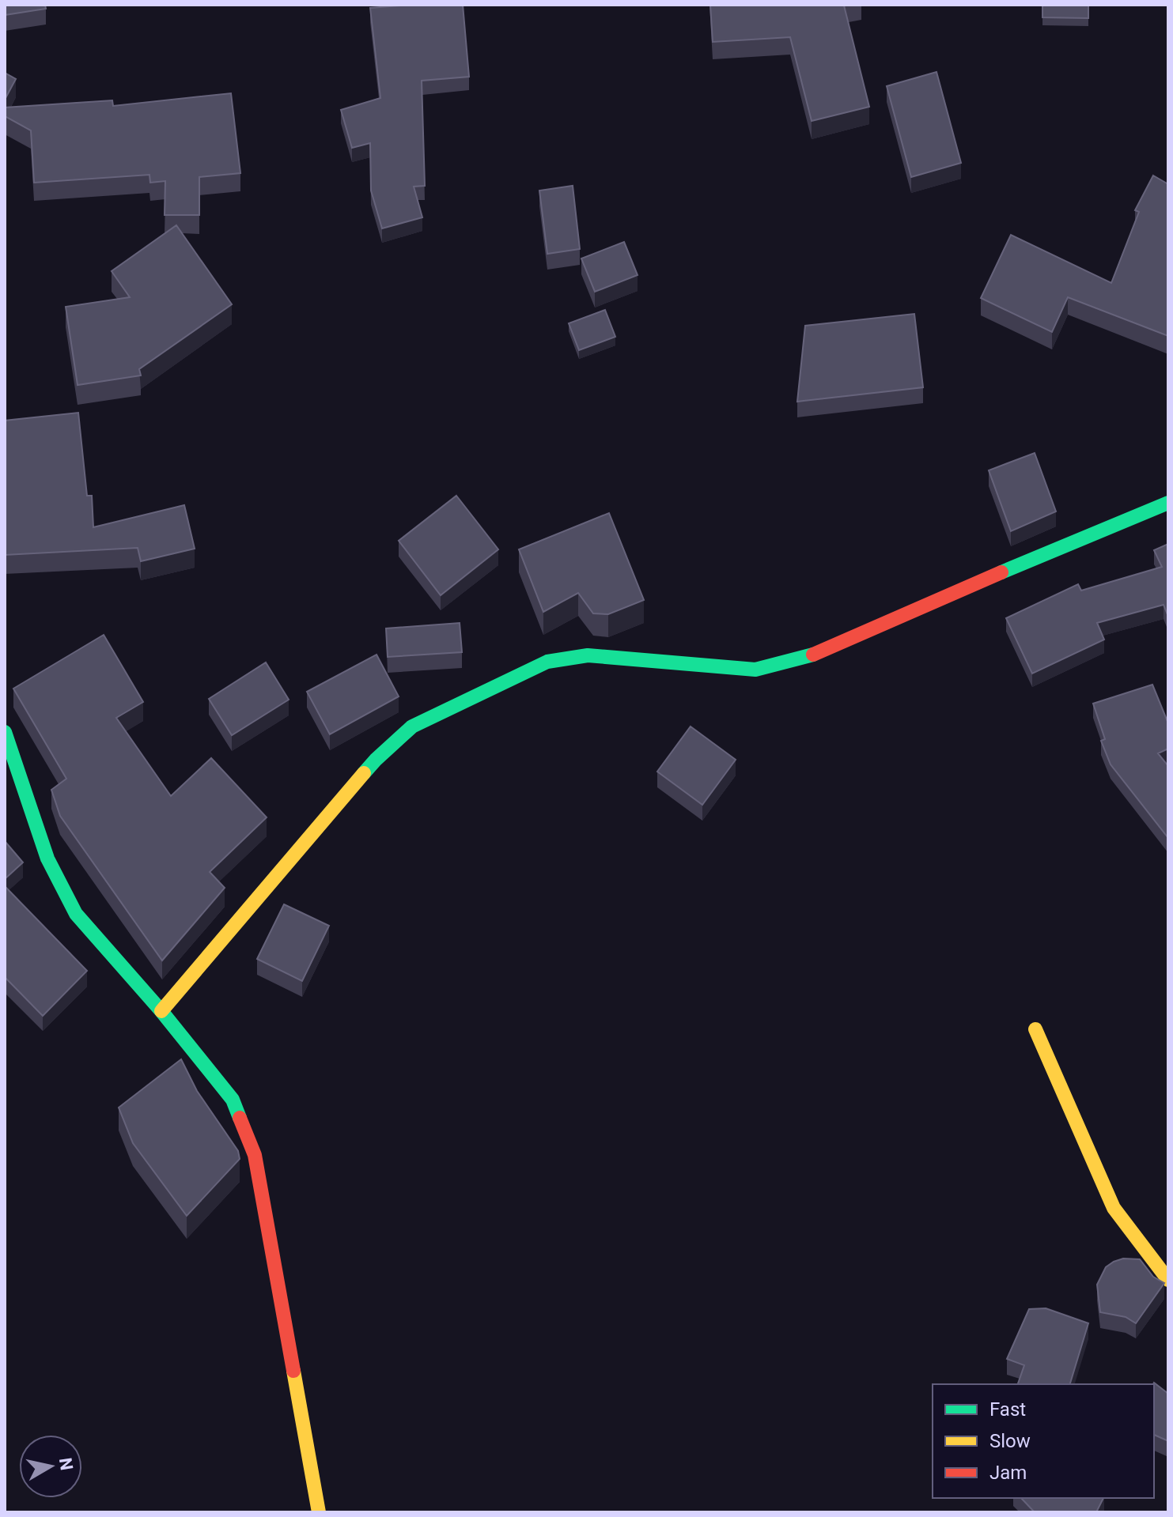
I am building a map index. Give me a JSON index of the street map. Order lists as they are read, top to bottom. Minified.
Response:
{"legend":["Fast","Slow","Jam"],"north":"right"}
